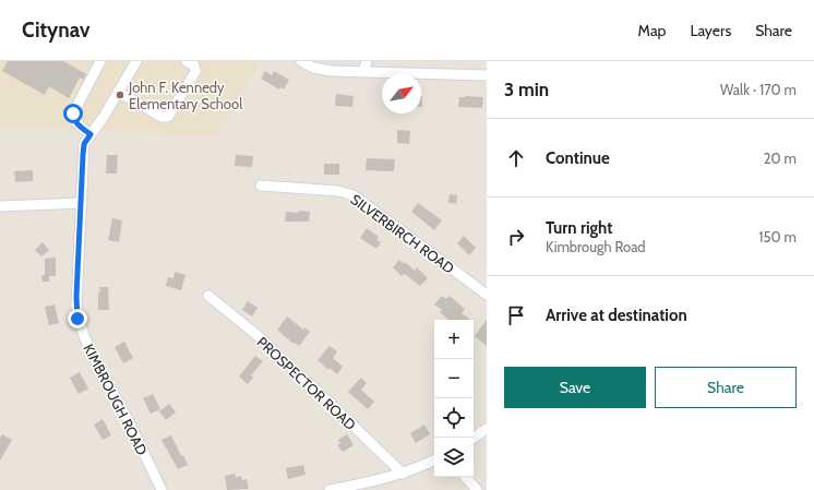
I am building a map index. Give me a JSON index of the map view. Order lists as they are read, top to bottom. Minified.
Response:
{"streets":{"street":["SILVERBIRCH ROAD","PROSPECTOR ROAD","KIMBROUGH ROAD"]},"places":["John F. Kennedy Elementary School"],"north":"top right","page":{"header":"Citynav","nav":["Map","Layers","Share"],"heading":["3 min","Walk · 170 m"],"list":[["Continue","20 m"],["Turn right","Kimbrough Road","150 m"],"Arrive at destination"],"map_buttons":["+","−"],"buttons":["Save","Share"]}}
